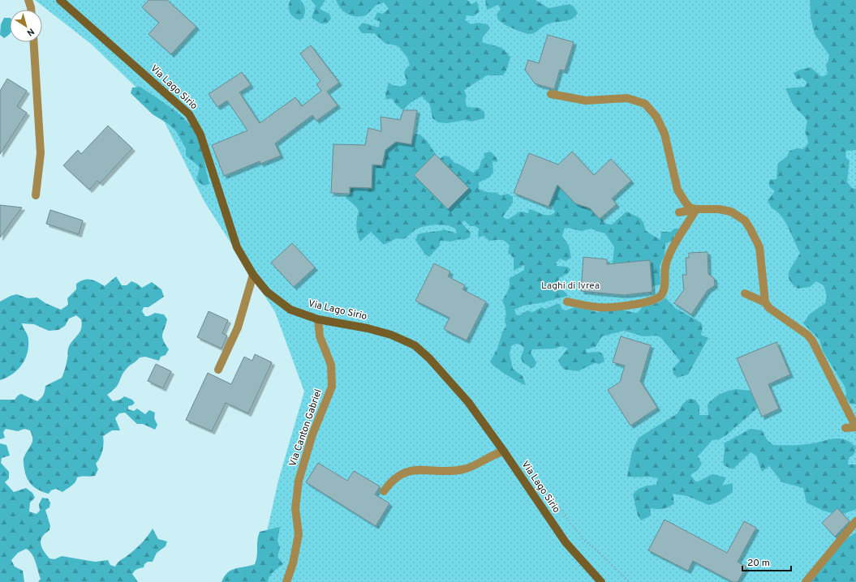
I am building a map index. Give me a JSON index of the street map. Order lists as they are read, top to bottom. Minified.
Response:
{"streets":{"main road":["Via Lago Sirio"],"street":["Via Canton Gabriel"]},"crossings":[["Via Lago Sirio","Via Canton Gabriel"]],"parks":["Laghi di Ivrea"],"scale_bar":"20 m","north":"bottom right"}
